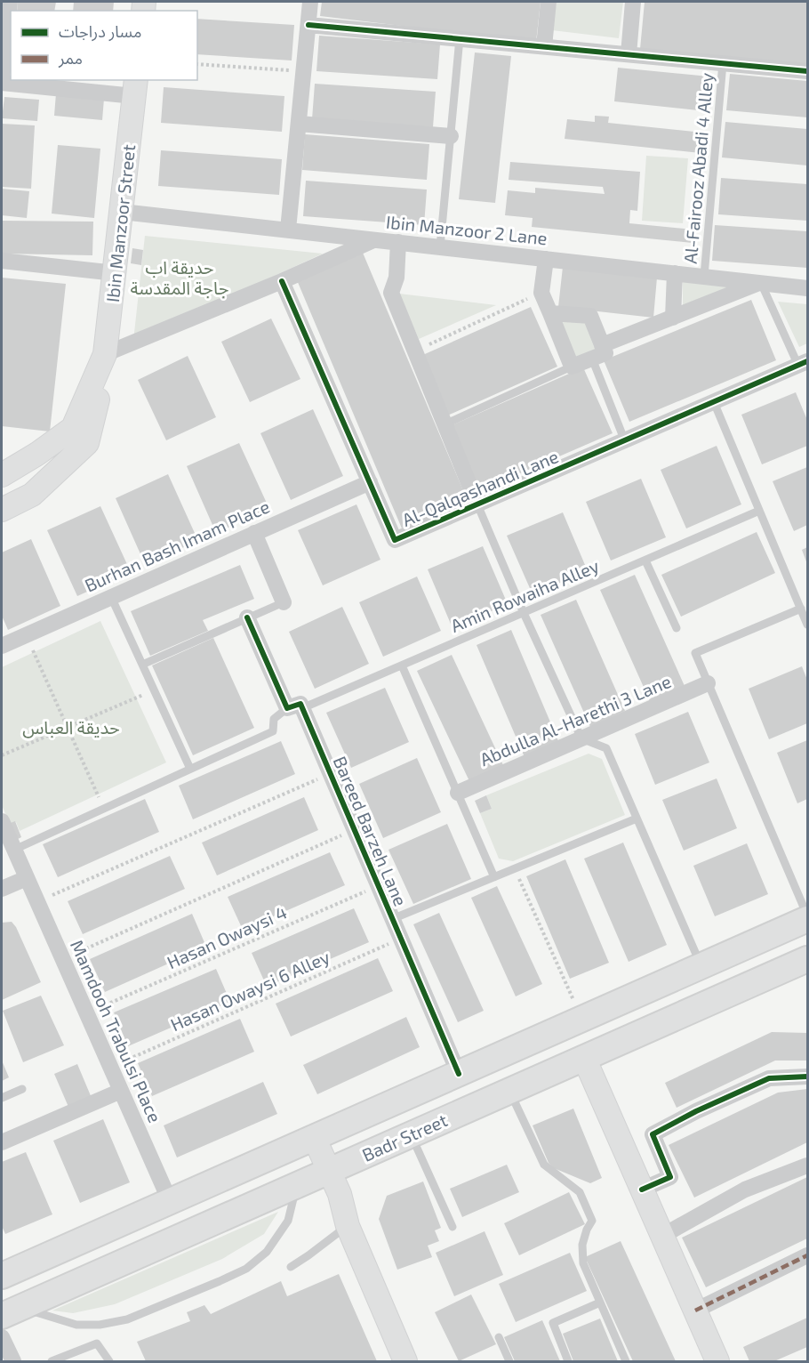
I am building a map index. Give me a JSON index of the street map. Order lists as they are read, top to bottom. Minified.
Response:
{"streets":{"main road":["Ibin Manzoor Street","Badr Street"],"street":["Ibin Manzoor 2 Lane","Al-Qalqashandi Lane","Burhan Bash Imam Place","Abdulla Al-Harethi 3 Lane","Bareed Barzeh Lane","Mamdooh Trabulsi Place"],"lane":["Al-Fairooz Abadi 4 Alley","Amin Rowaiha Alley"],"path":["Hasan Owaysi 4","Hasan Owaysi 6 Alley"]},"crossings":[["Al-Fairooz Abadi 4 Alley","Ibin Manzoor 2 Lane"],["Ibin Manzoor Street","Ibin Manzoor 2 Lane"],["Al-Qalqashandi Lane","Burhan Bash Imam Place"],["Amin Rowaiha Alley","Bareed Barzeh Lane"],["Bareed Barzeh Lane","Hasan Owaysi 4"],["Bareed Barzeh Lane","Hasan Owaysi 6 Alley"],["Bareed Barzeh Lane","Badr Street"],["Hasan Owaysi 4","Mamdooh Trabulsi Place"],["Hasan Owaysi 6 Alley","Mamdooh Trabulsi Place"],["Mamdooh Trabulsi Place","Badr Street"]],"parks":["حديقة اب جاجة المقدسة","حديقة العباس"],"legend":["مسار دراجات","ممر"]}
